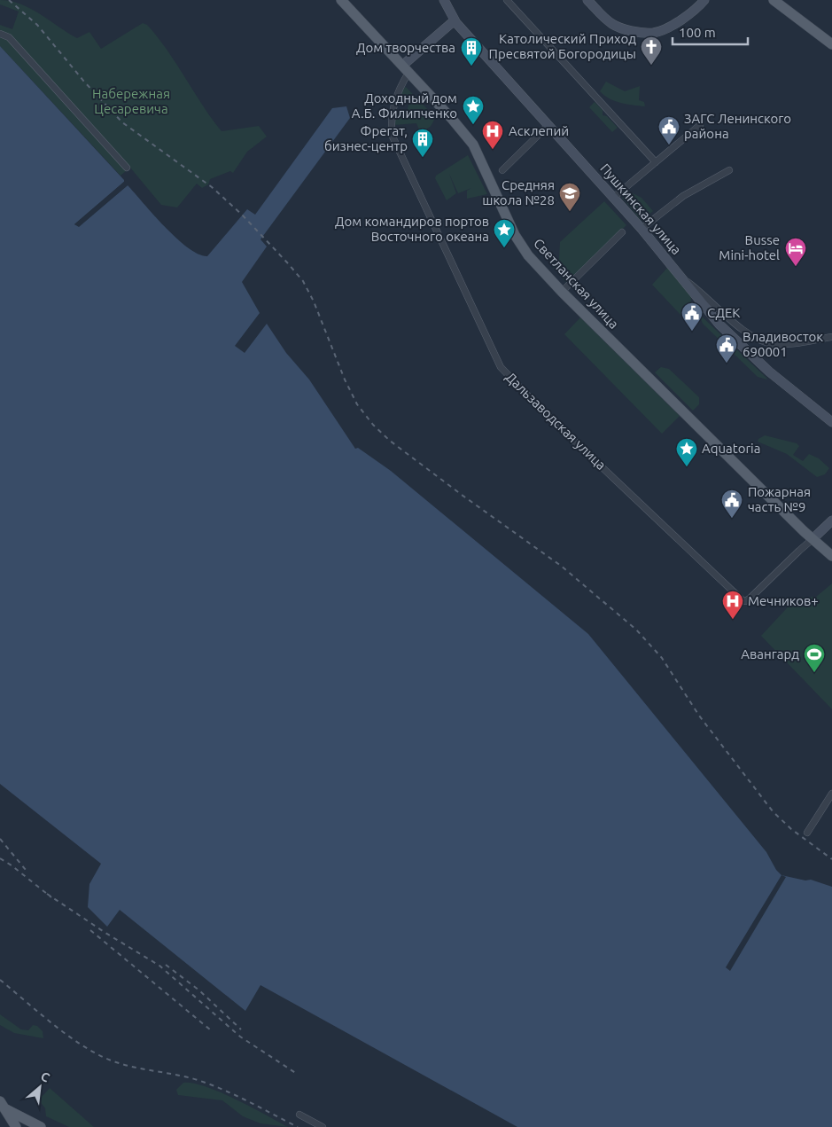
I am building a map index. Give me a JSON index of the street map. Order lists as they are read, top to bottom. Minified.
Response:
{"streets":{"main road":["Пушкинская улица","Светланская улица"],"street":["Дальзаводская улица"]},"crossings":[["Светланская улица","Дальзаводская улица"]],"parks":["Набережная Цесаревича"],"places":{"church":["Католический Приход Пресвятой Богородицы"],"building":["Дом творчества","Фрегат, бизнес-центр"],"place":["Доходный дом А.Б. Филипченко","Дом командиров портов Восточного океана","Aquatoria"],"public building":["ЗАГС Ленинского района","СДЕК","Владивосток 690001","Пожарная часть №9"],"hospital":["Асклепий","Мечников+"],"school or university":["Средняя школа №28"],"hotel":["Busse Mini-hotel"],"sports":["Авангард"]},"scale_bar":"100 m","north":"top right"}
